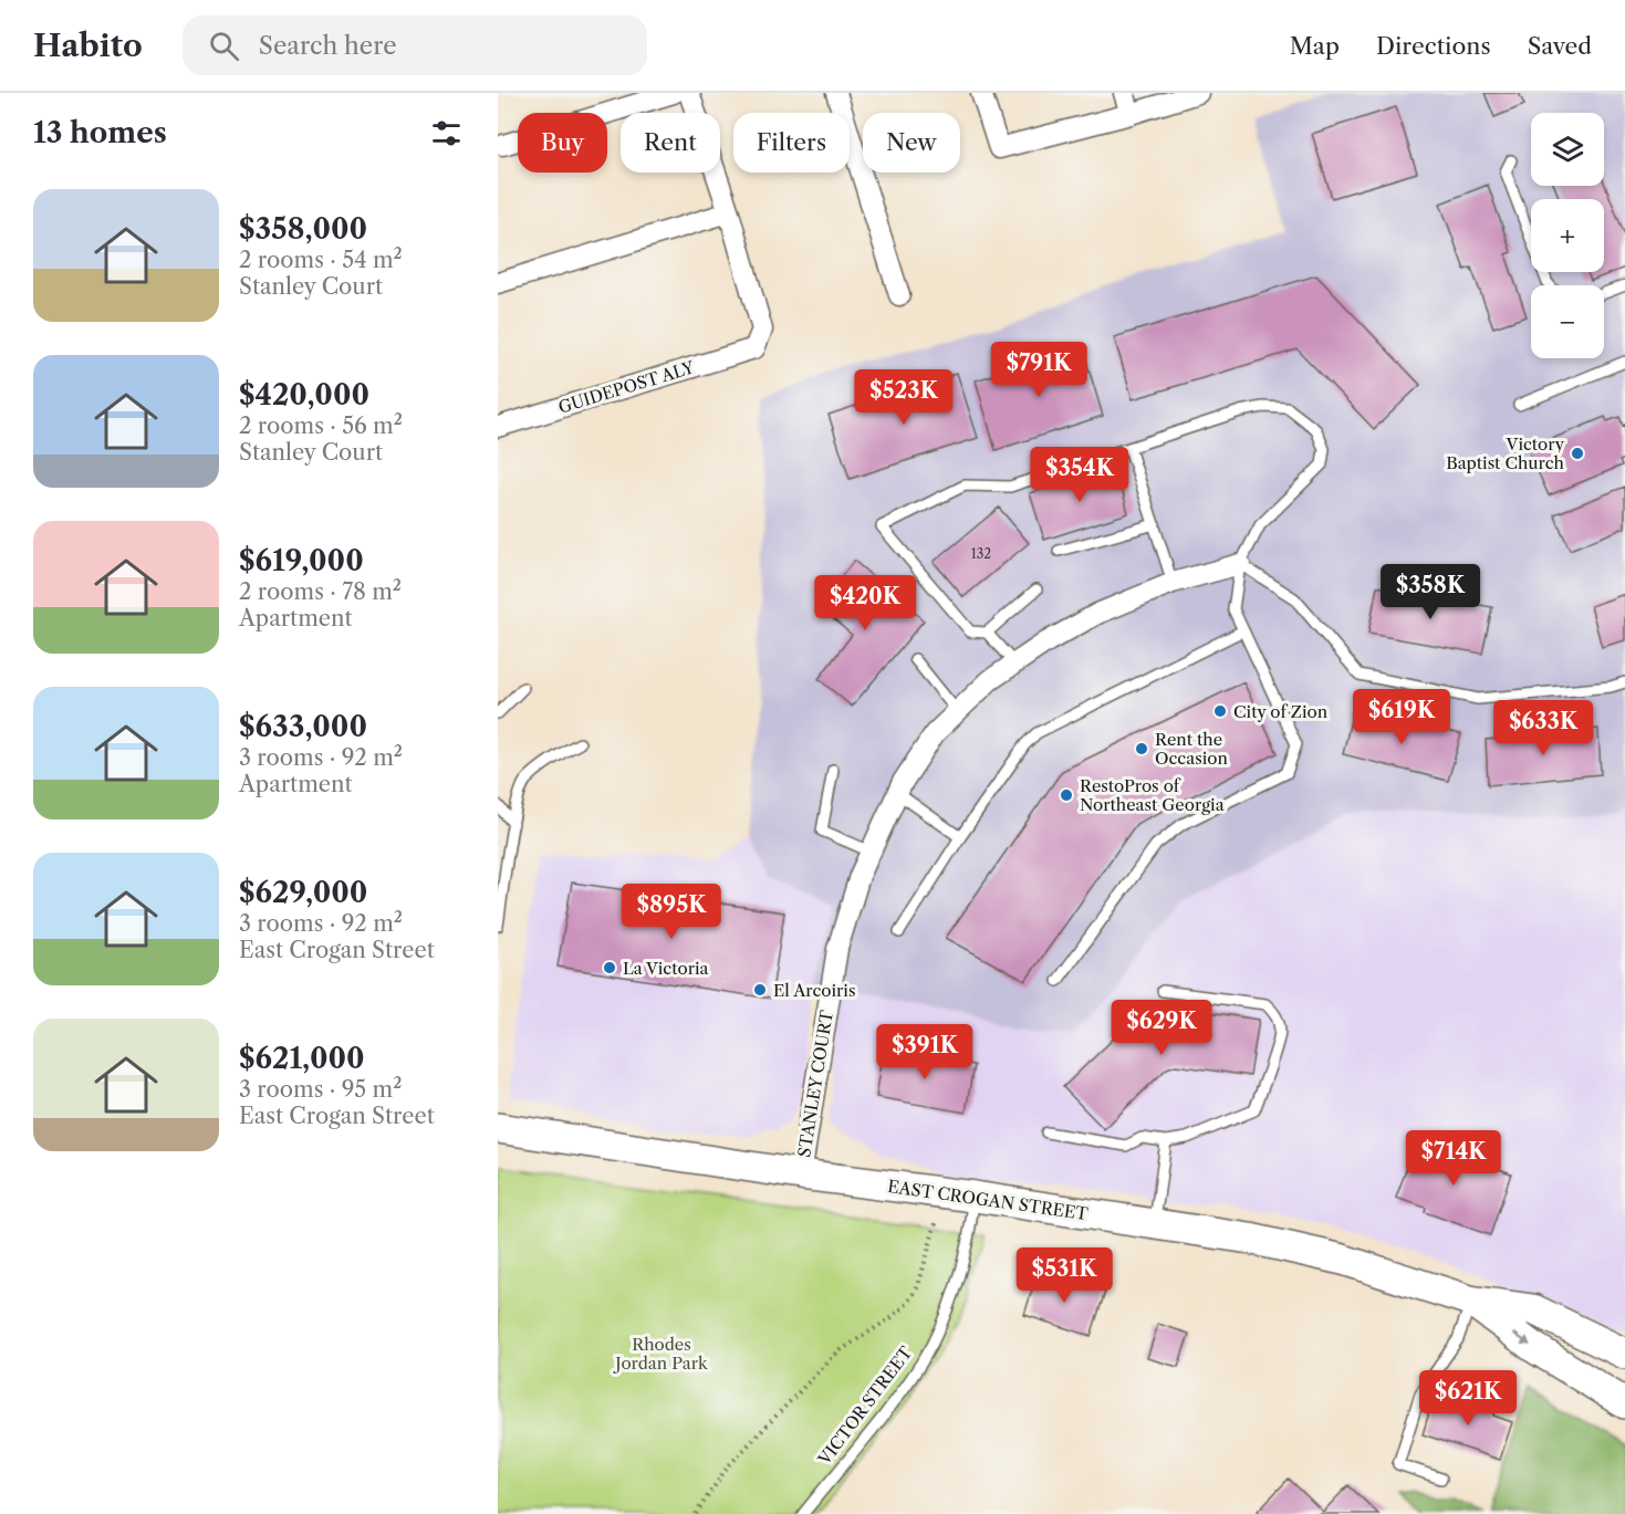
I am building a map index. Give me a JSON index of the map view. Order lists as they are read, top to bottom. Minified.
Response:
{"streets":{"main road":["EAST CROGAN STREET"],"street":["GUIDEPOST ALY","STANLEY COURT"],"lane":["VICTOR STREET"]},"crossings":[["STANLEY COURT","EAST CROGAN STREET"],["EAST CROGAN STREET","VICTOR STREET"]],"parks":["Rhodes Jordan Park"],"places":["Victory Baptist Church","City of Zion","Rent the Occasion","RestoPros of Northeast Georgia","La Victoria","El Arcoiris"],"house_numbers":["132"],"page":{"header":"Habito","search":"Search here","nav":["Map","Directions","Saved"],"heading":"13 homes","map_buttons":["+","−"],"chip":["Buy","Rent","Filters","New"],"list":[{"name":"$358,000","note":"2 rooms · 54 m² · Stanley Court"},{"name":"$420,000","note":"2 rooms · 56 m² · Stanley Court"},{"name":"$619,000","note":"2 rooms · 78 m² · Apartment"},{"name":"$633,000","note":"3 rooms · 92 m² · Apartment"},{"name":"$629,000","note":"3 rooms · 92 m² · East Crogan Street"},{"name":"$621,000","note":"3 rooms · 95 m² · East Crogan Street"}],"price":["$791K","$523K","$354K","$358K","$420K","$619K","$633K","$895K","$629K","$391K","$714K","$531K","$621K"]}}
